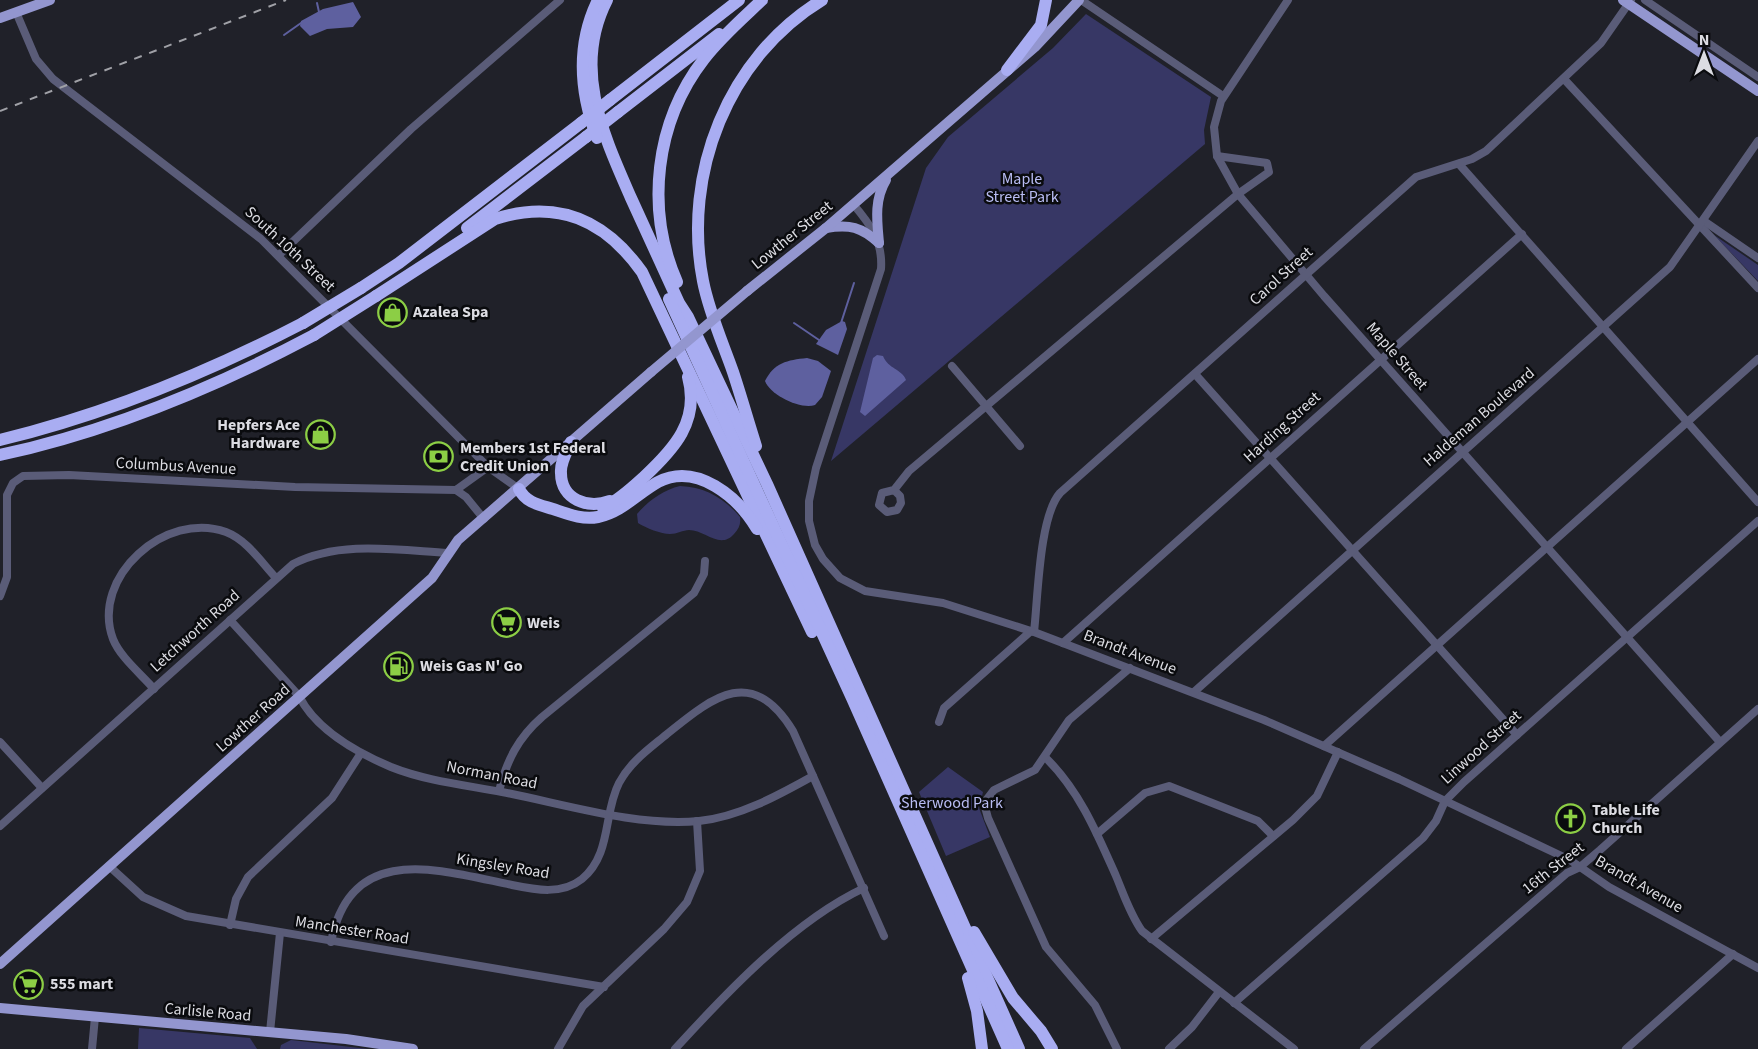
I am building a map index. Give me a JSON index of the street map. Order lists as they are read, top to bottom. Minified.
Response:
{"streets":{"main road":["Lowther Street","Lowther Road","Carlisle Road"],"street":["South 10th Street","Carol Street","Maple Street","Haldeman Boulevard","Harding Street","Columbus Avenue","Letchworth Road","Brandt Avenue","Linwood Street","Norman Road","Kingsley Road","16th Street","Manchester Road"]},"crossings":[["Lowther Street","South 10th Street"],["Lowther Street","Lowther Road"],["South 10th Street","Lowther Road"],["Carol Street","Maple Street"],["Carol Street","Brandt Avenue"],["Maple Street","Haldeman Boulevard"],["Maple Street","Harding Street"],["Maple Street","Linwood Street"],["Maple Street","16th Street"],["Haldeman Boulevard","Brandt Avenue"],["Harding Street","Brandt Avenue"],["Letchworth Road","Lowther Road"],["Letchworth Road","Norman Road"],["Brandt Avenue","Linwood Street"],["Brandt Avenue","16th Street"],["Lowther Road","Norman Road"],["Lowther Road","Manchester Road"],["Norman Road","Kingsley Road"],["Kingsley Road","Manchester Road"]],"parks":["Maple Street Park","Sherwood Park"],"places":{"shop":["Azalea Spa","Hepfers Ace Hardware"],"bank":["Members 1st Federal Credit Union"],"supermarket":["Weis","555 mart"],"fuel station":["Weis Gas N' Go"],"church":["Table Life Church"]},"north":"top"}
